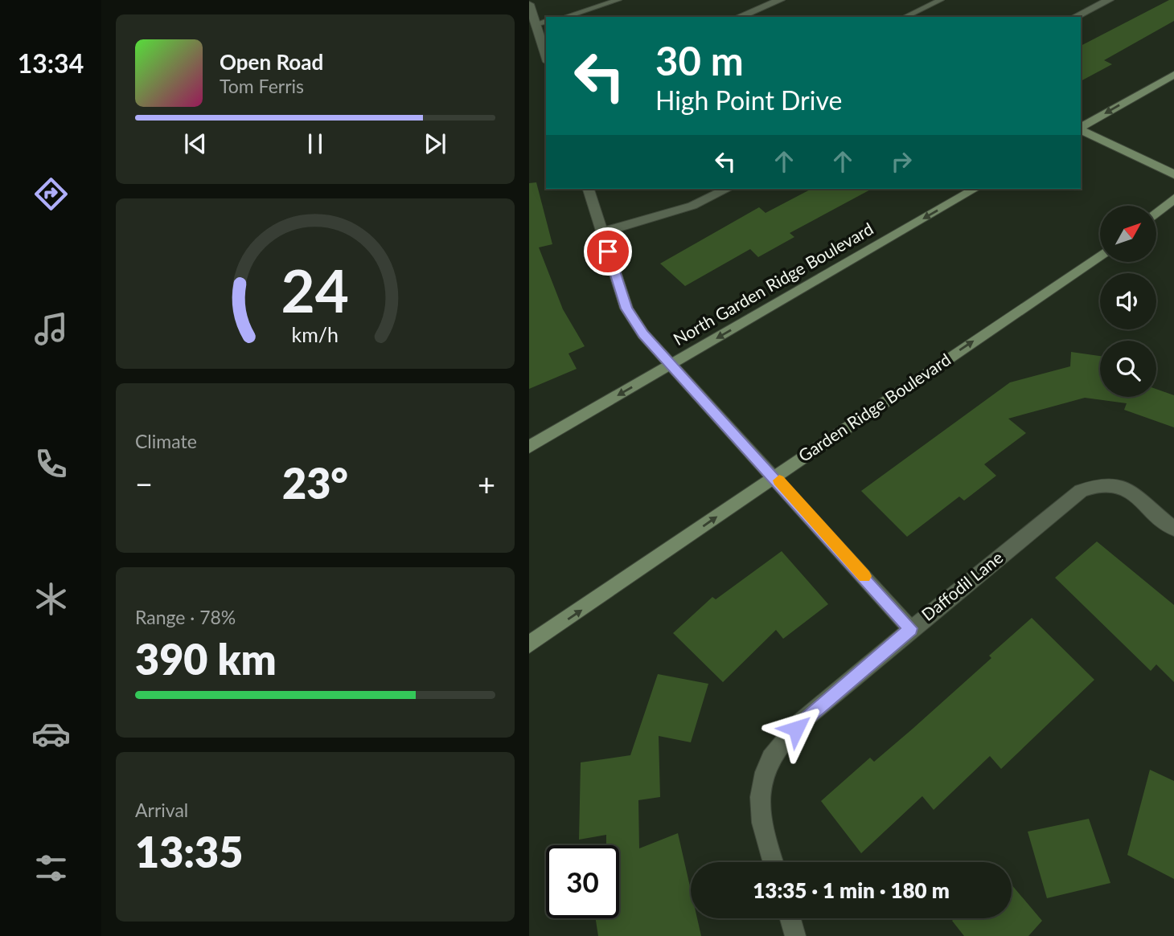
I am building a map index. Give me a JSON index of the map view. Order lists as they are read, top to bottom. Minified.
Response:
{"streets":{"main road":["North Garden Ridge Boulevard","Garden Ridge Boulevard"],"street":["Daffodil Lane"]},"one_way":["North Garden Ridge Boulevard","Garden Ridge Boulevard"],"north":"top right","page":{"tabs":"13:34","turn":["30 m","High Point Drive"],"song":["Open Road","Tom Ferris"],"tile":["Climate",["Range · 78%","390 km"],["Arrival","13:35"]],"heat":["−","23°","+"],"limit":"30","trip":"13:35 · 1 min · 180 m","gauge":["24","km/h"]}}
